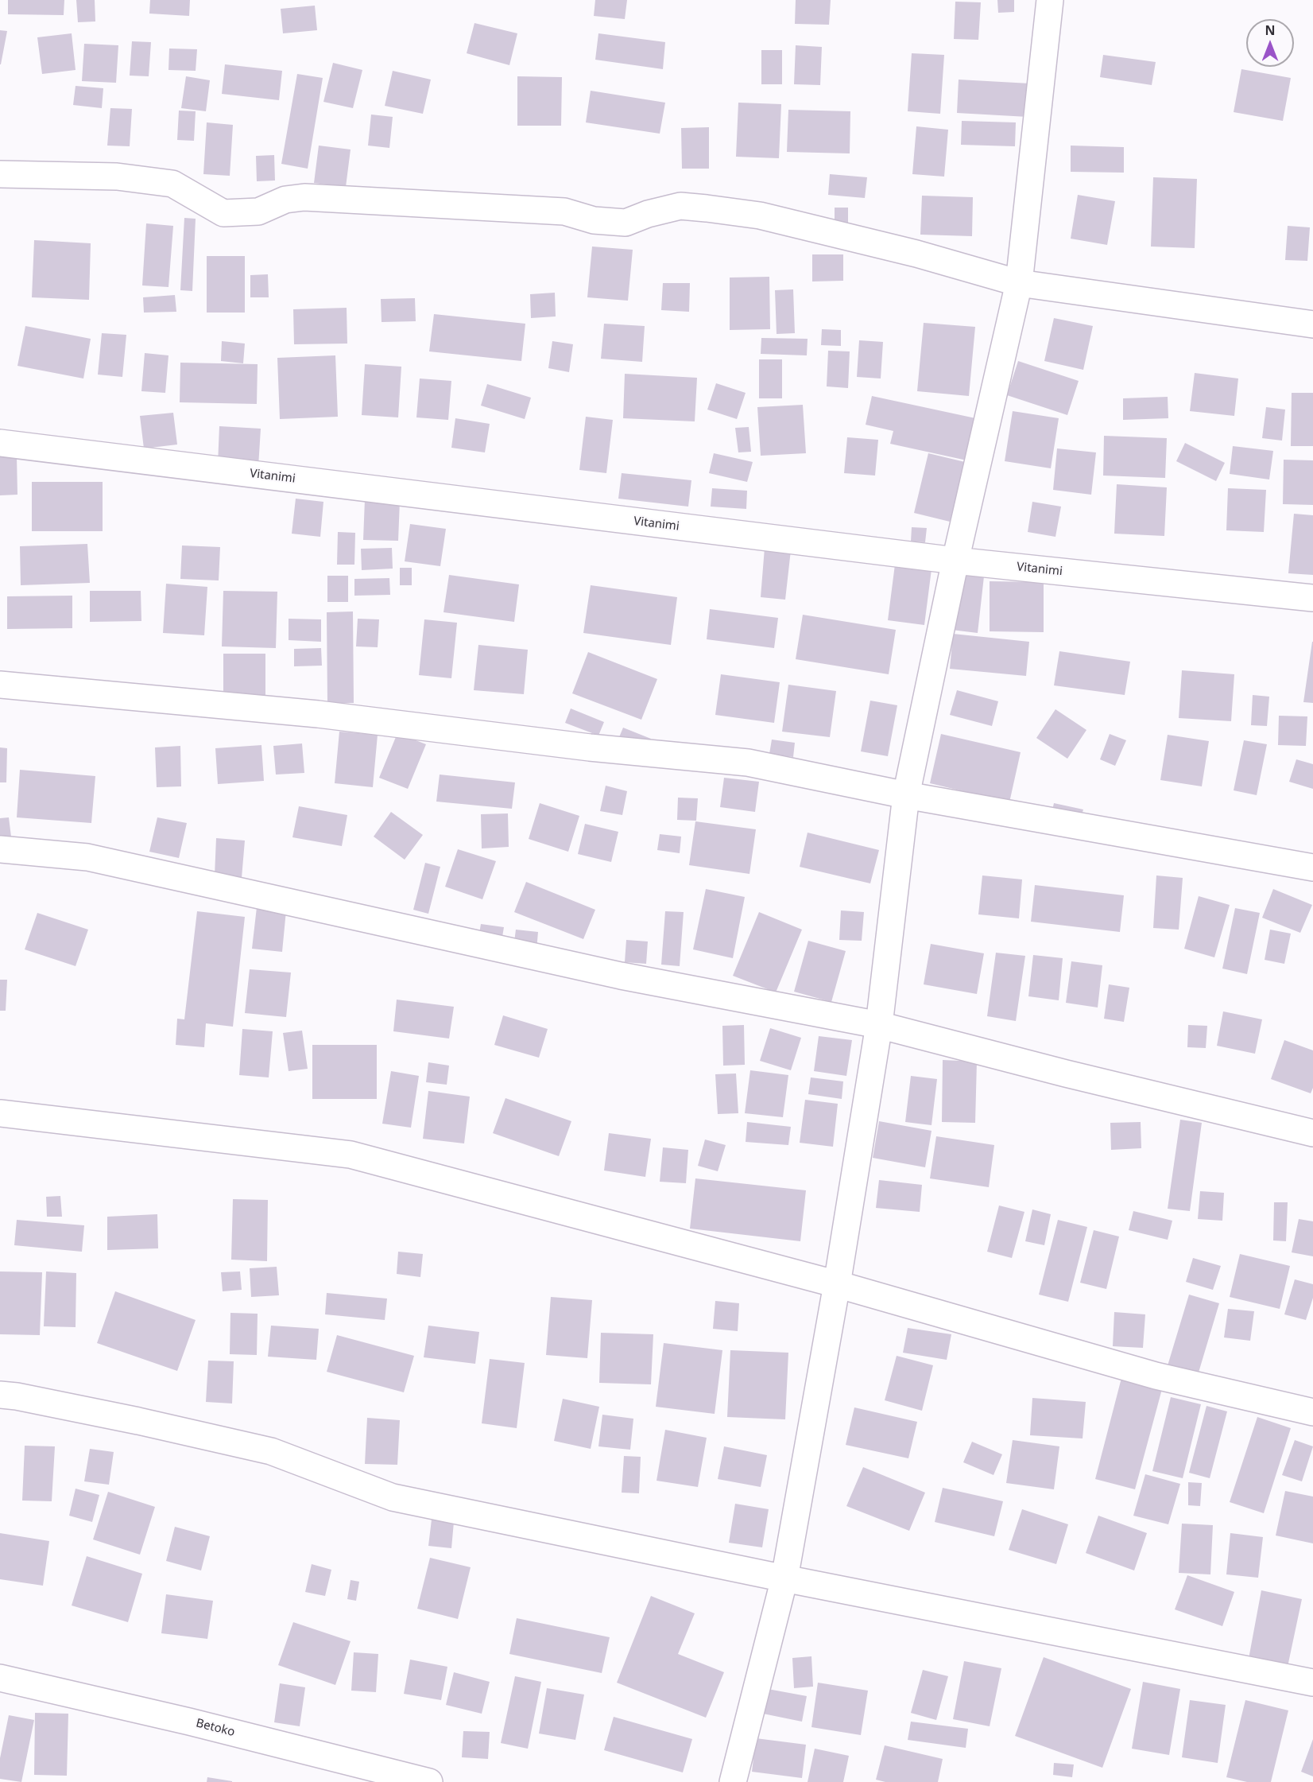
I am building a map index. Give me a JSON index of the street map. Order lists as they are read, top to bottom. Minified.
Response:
{"streets":{"street":["Vitanimi","Betoko"]},"north":"top"}
